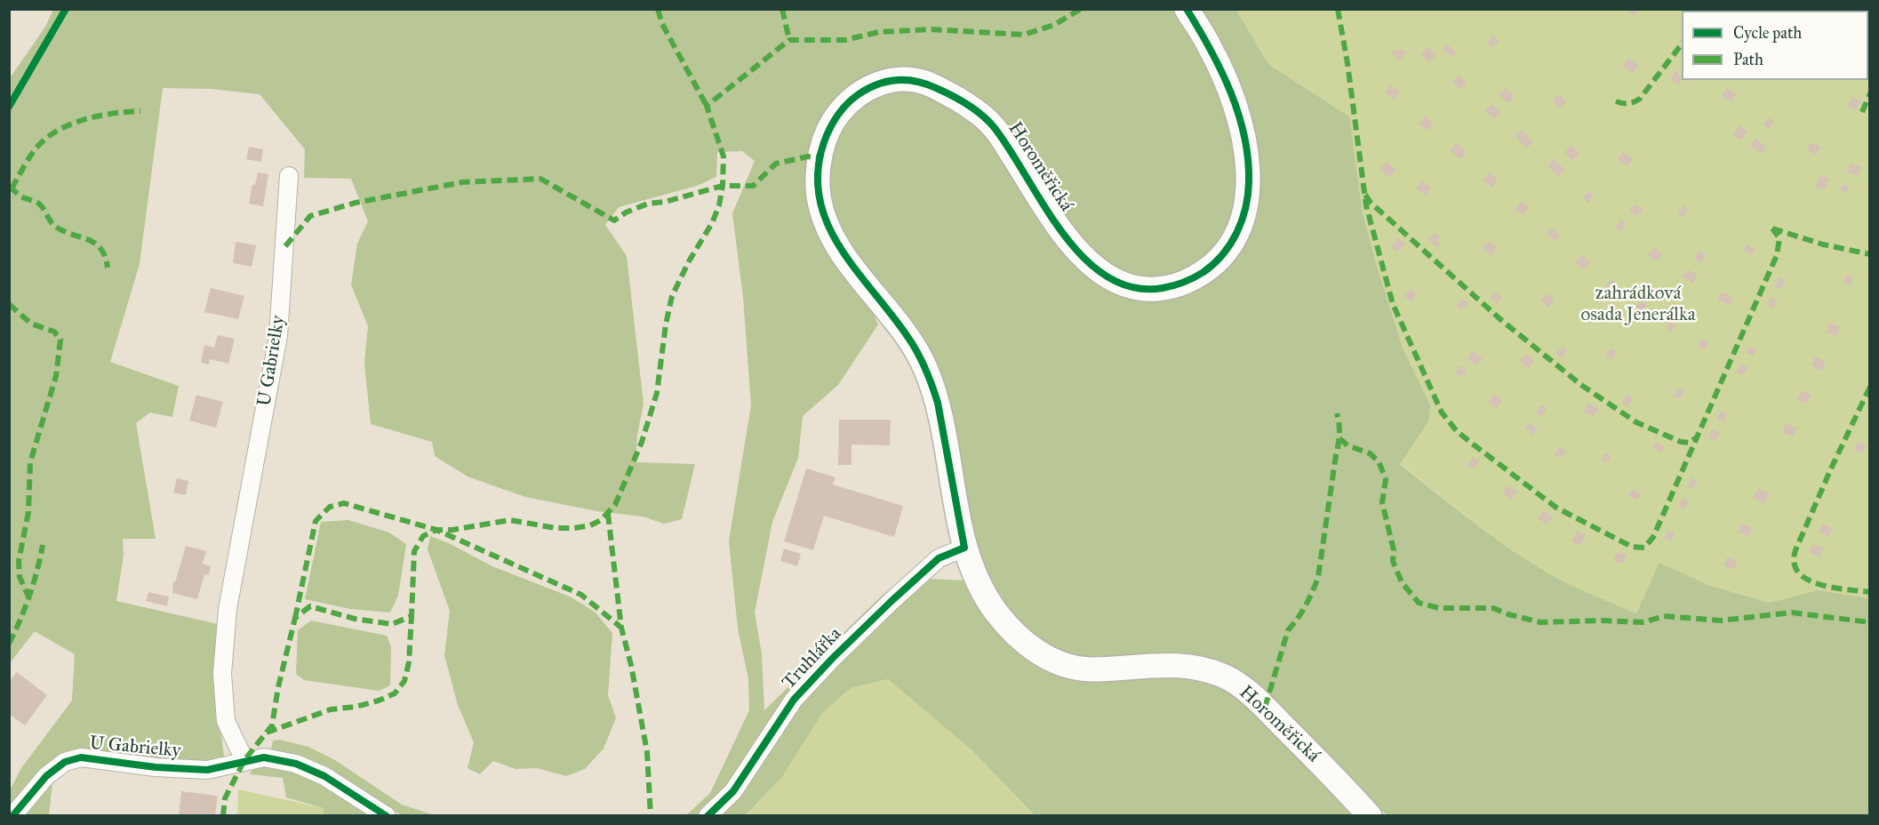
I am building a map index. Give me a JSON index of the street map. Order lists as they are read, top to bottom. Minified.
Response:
{"streets":{"main road":["Horoměřická"],"street":["U Gabrielky","Truhlářka"]},"crossings":[["Horoměřická","Truhlářka"]],"parks":["zahrádková osada Jenerálka"],"legend":["Cycle path","Path"]}
